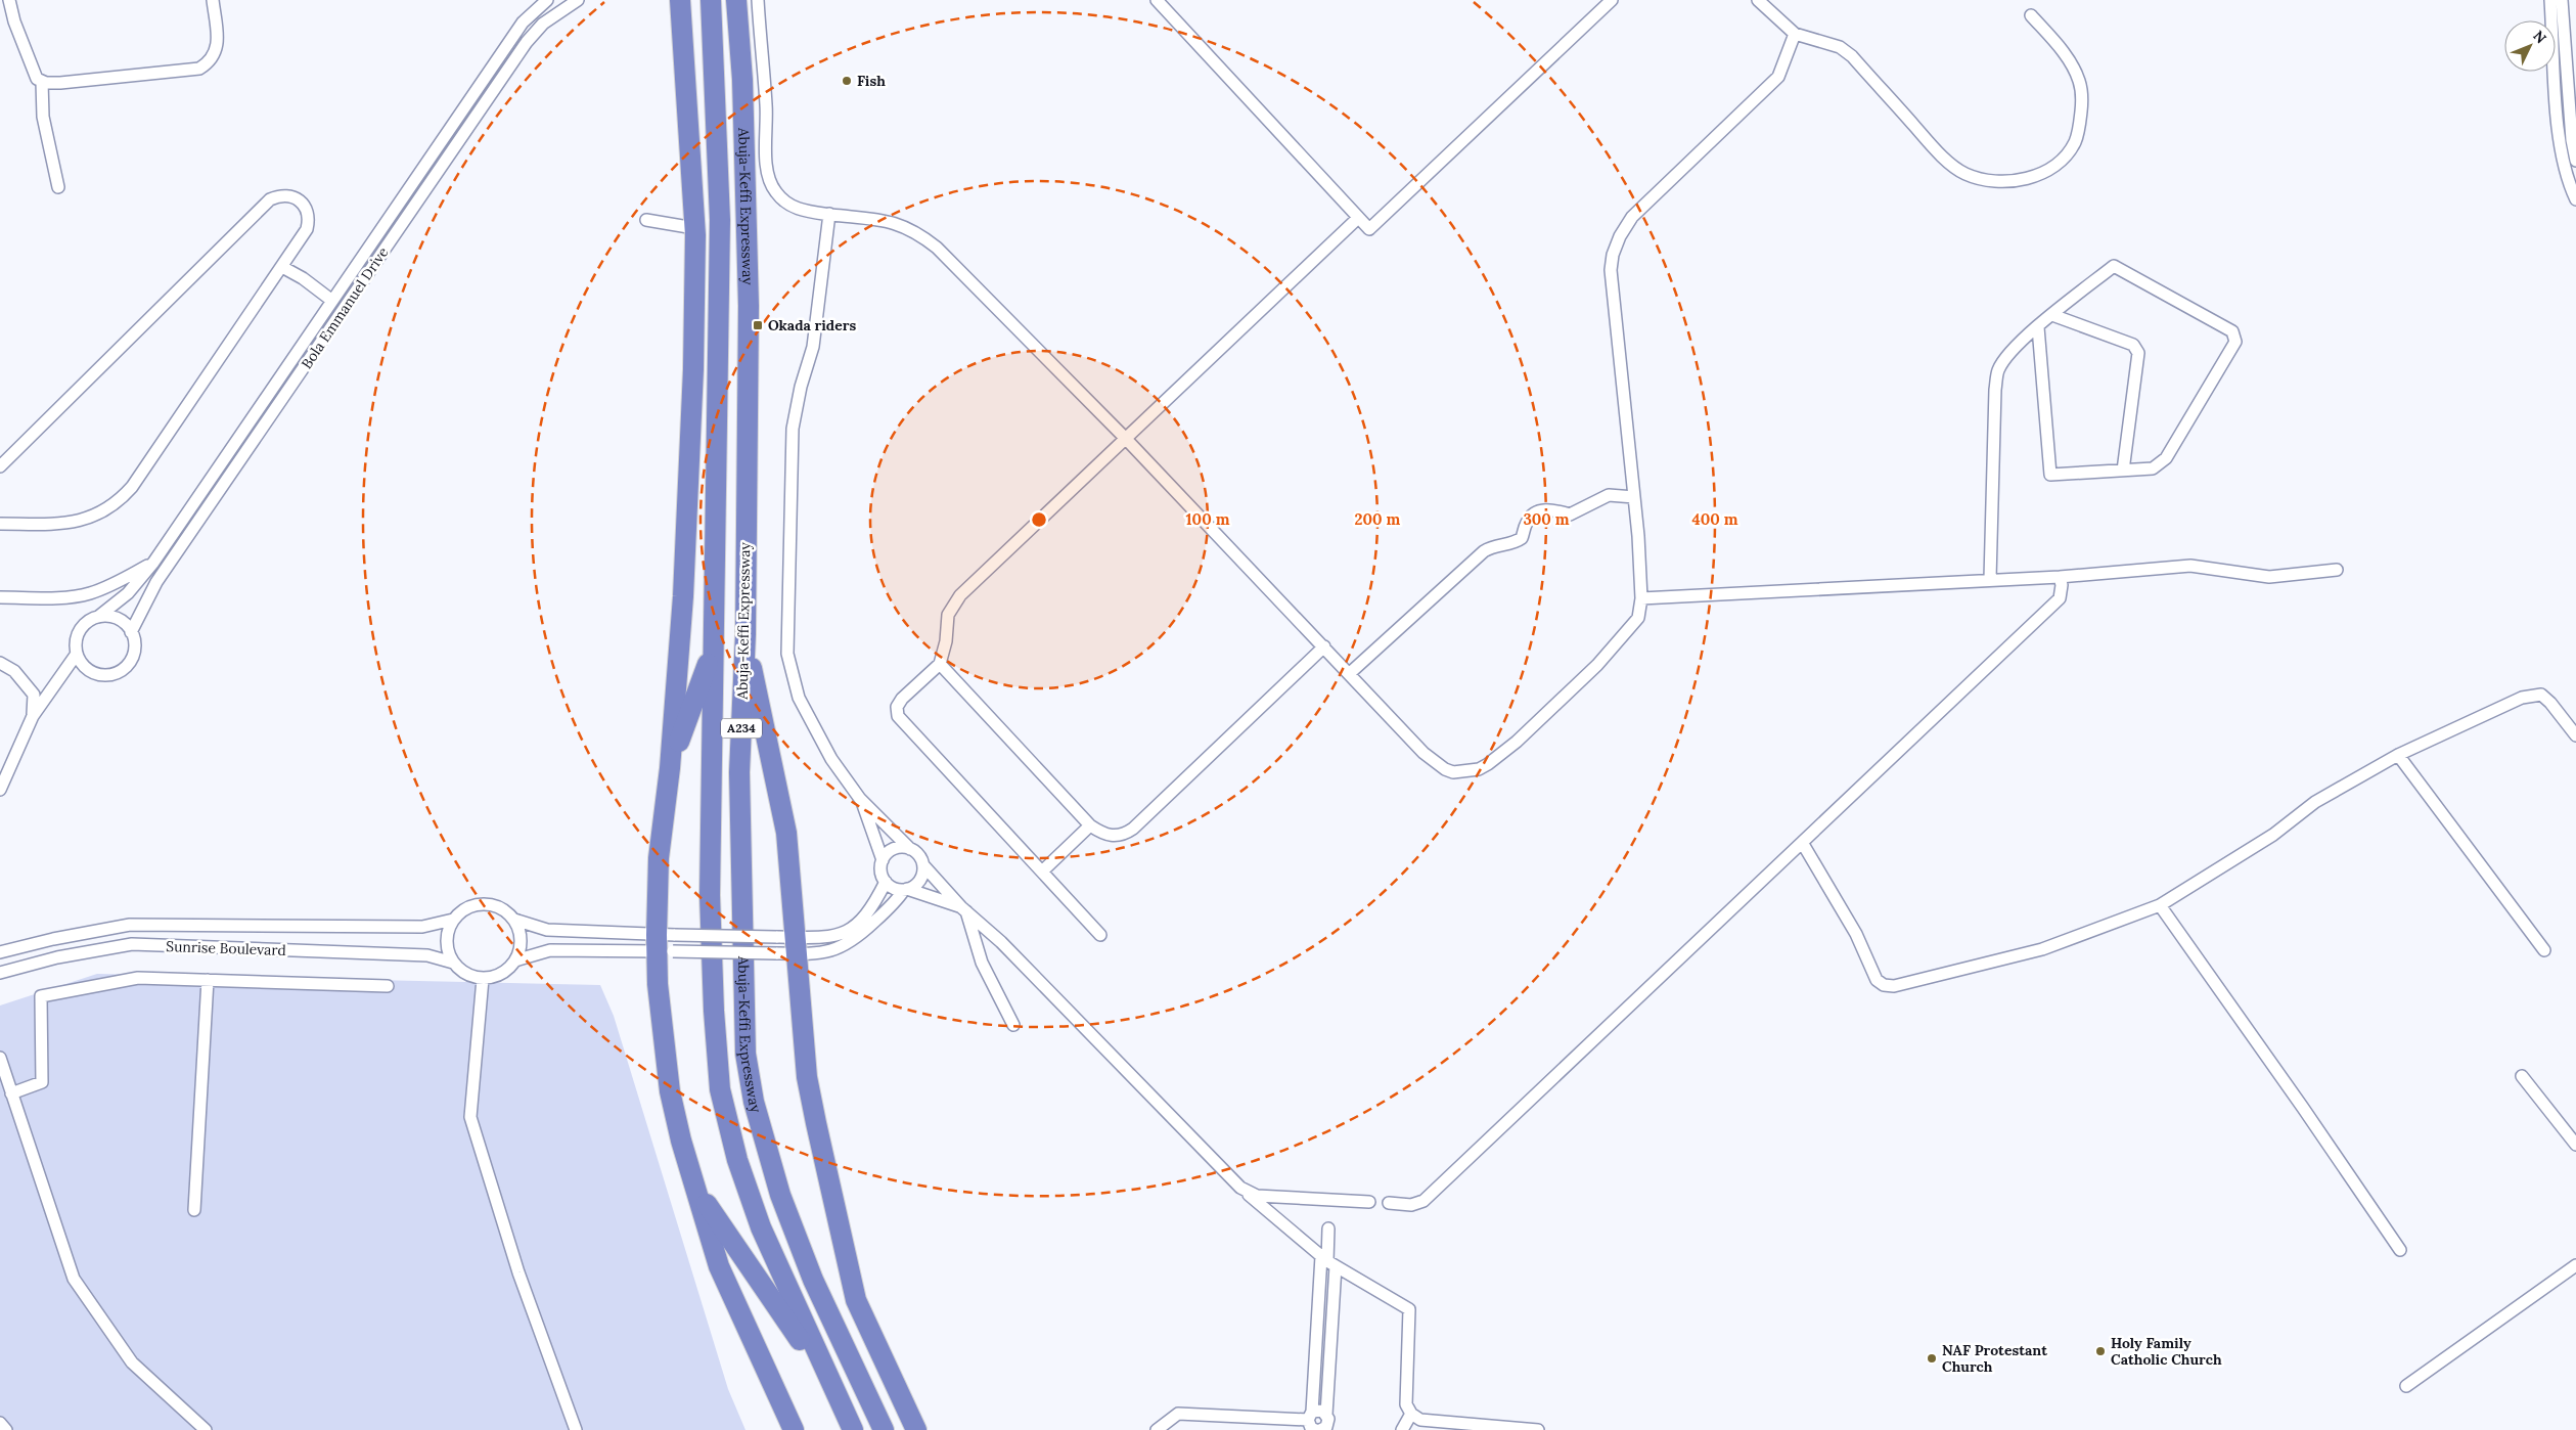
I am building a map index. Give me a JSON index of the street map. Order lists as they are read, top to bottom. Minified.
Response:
{"streets":{"highway":["Abuja-Keffi Expressway","A234"],"street":["Bola Emmanuel Drive","Sunrise Boulevard"]},"places":{"other":["Fish","Holy Family Catholic Church","NAF Protestant Church"],"transit":["Okada riders"]},"north":"top right","rings":["100 m","200 m","300 m","400 m"]}
